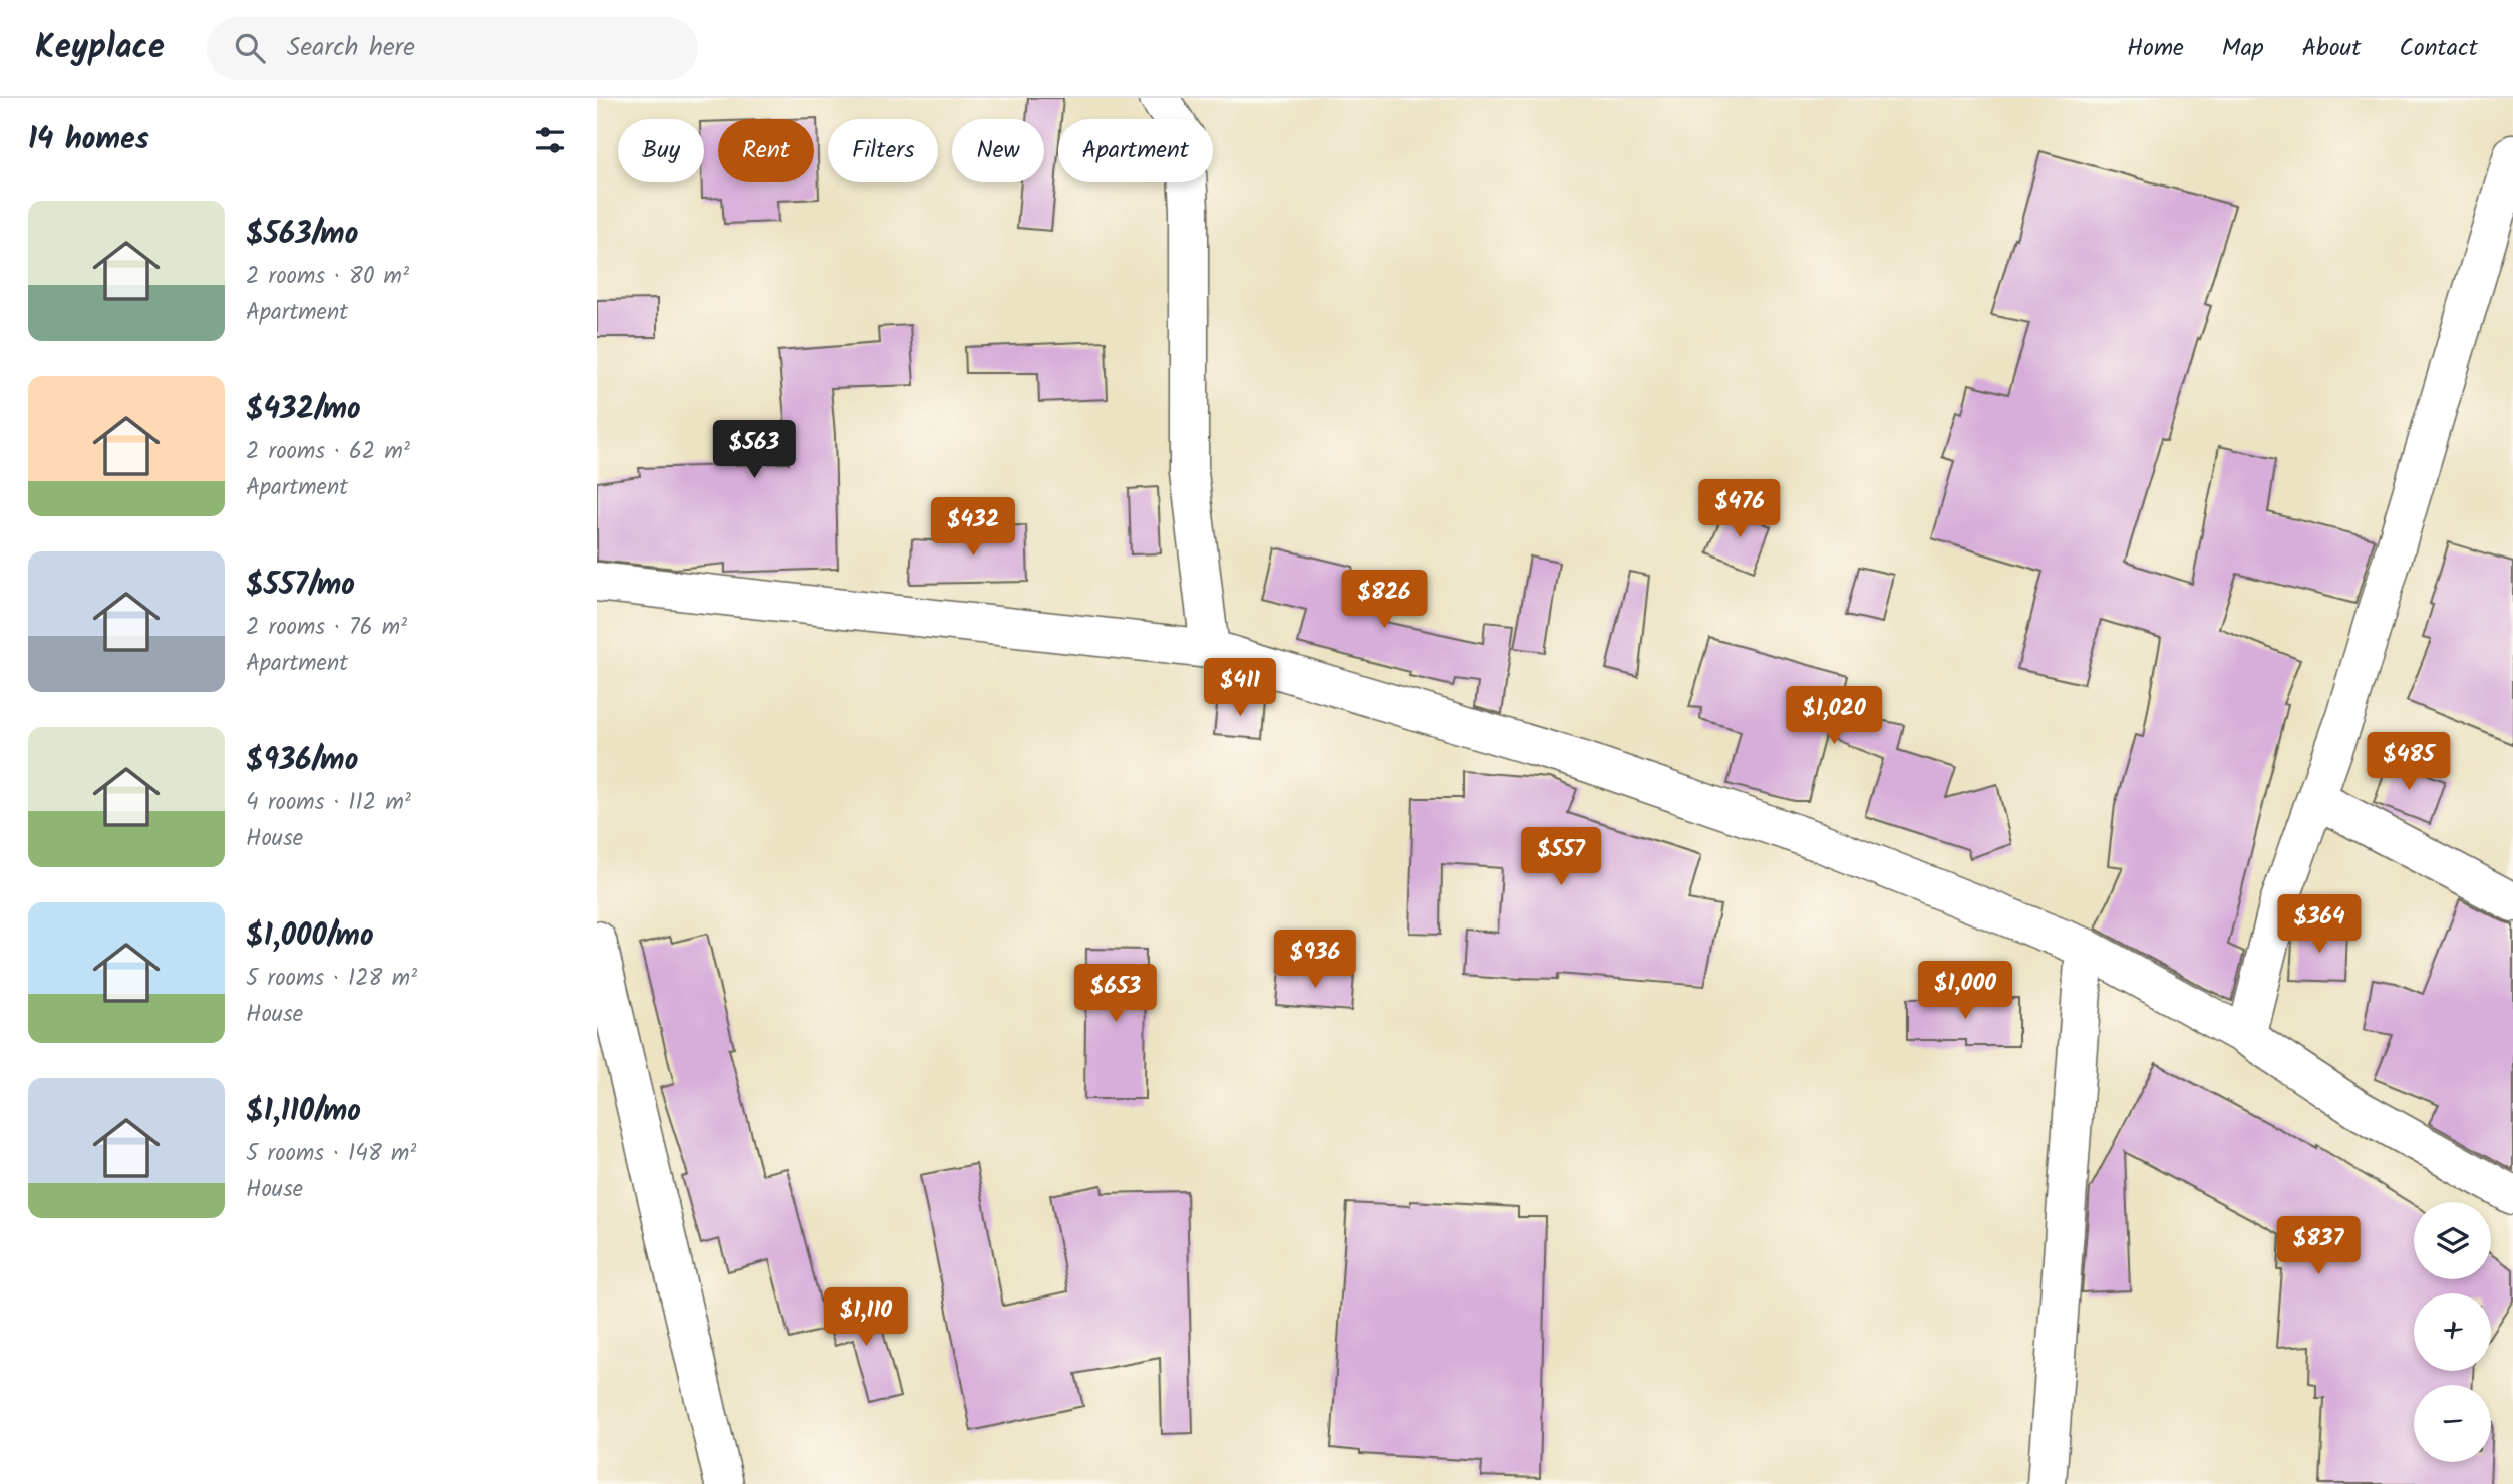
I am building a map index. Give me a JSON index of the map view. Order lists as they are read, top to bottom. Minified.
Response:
{"page":{"header":"Keyplace","search":"Search here","nav":["Home","Map","About","Contact"],"heading":"14 homes","chip":["Buy","Rent","Filters","New","Apartment"],"list":[{"name":"$563/mo","note":"2 rooms · 80 m² · Apartment"},{"name":"$432/mo","note":"2 rooms · 62 m² · Apartment"},{"name":"$557/mo","note":"2 rooms · 76 m² · Apartment"},{"name":"$936/mo","note":"4 rooms · 112 m² · House"},{"name":"$1,000/mo","note":"5 rooms · 128 m² · House"},{"name":"$1,110/mo","note":"5 rooms · 148 m² · House"}],"price":["$563","$476","$432","$826","$411","$1,020","$485","$557","$364","$936","$1,000","$653","$837","$1,110"],"map_buttons":["+","−"]}}
